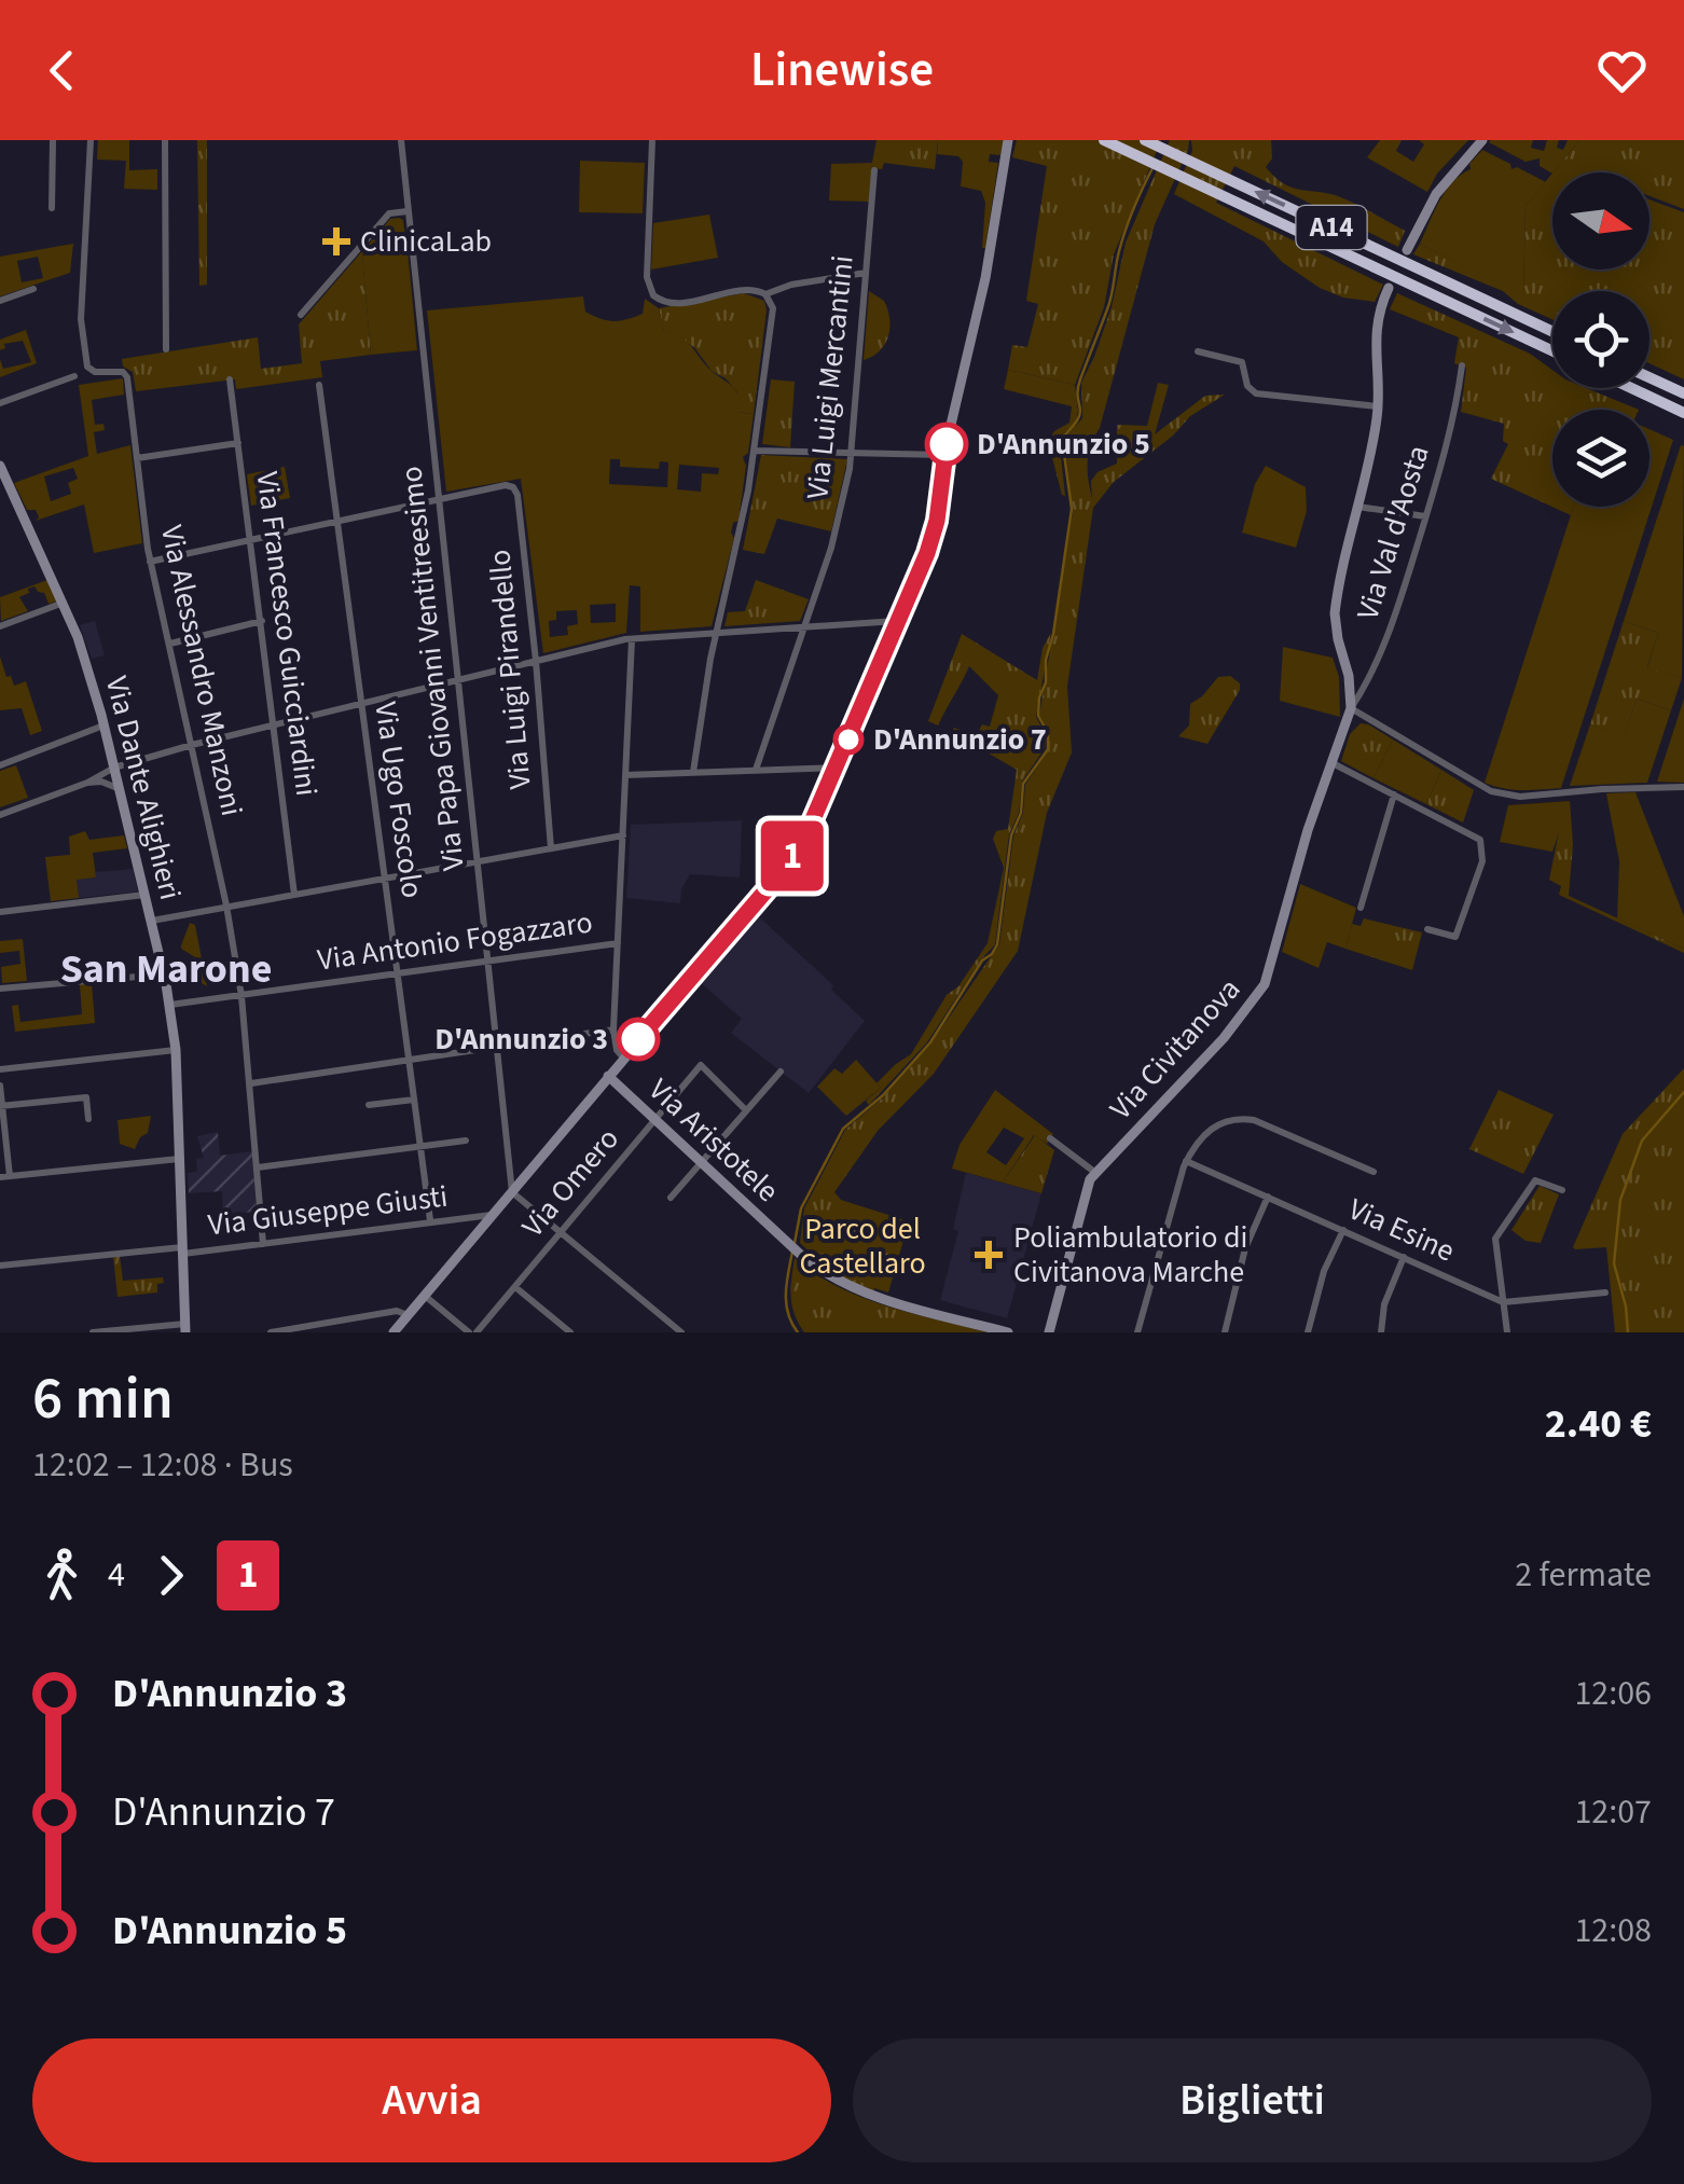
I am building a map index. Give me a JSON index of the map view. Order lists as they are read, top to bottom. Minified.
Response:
{"streets":{"highway":["A14"],"main road":["Via Dante Alighieri","Via Civitanova","Via Aristotele"],"street":["Via Luigi Mercantini","Via Val d'Aosta","Via Francesco Guicciardini","Via Papa Giovanni Ventitreesimo","Via Luigi Pirandello","Via Alessandro Manzoni","Via Ugo Foscolo","Via Antonio Fogazzaro","Via Omero","Via Giuseppe Giusti","Via Esine"]},"crossings":[["Via Val d'Aosta","Via Civitanova"],["Via Papa Giovanni Ventitreesimo","Via Luigi Pirandello"],["Via Papa Giovanni Ventitreesimo","Via Antonio Fogazzaro"],["Via Alessandro Manzoni","Via Antonio Fogazzaro"],["Via Alessandro Manzoni","Via Giuseppe Giusti"],["Via Dante Alighieri","Via Antonio Fogazzaro"],["Via Dante Alighieri","Via Giuseppe Giusti"],["Via Ugo Foscolo","Via Antonio Fogazzaro"],["Via Ugo Foscolo","Via Giuseppe Giusti"],["Via Aristotele","Via Omero"]],"districts":["San Marone"],"parks":["Parco del Castellaro"],"places":{"health":["ClinicaLab","Poliambulatorio di Civitanova Marche"],"other":["D'Annunzio 5","D'Annunzio 7","D'Annunzio 3"]},"lines":["bus line 1"],"north":"right","page":{"header":"Linewise","on_map":"1","heading":["6 min","12:02 – 12:08 · Bus","2.40 €"],"legs":["4","1","2 fermate"],"list":[{"name":"D'Annunzio 3","value":"12:06"},{"name":"D'Annunzio 7","value":"12:07"},{"name":"D'Annunzio 5","value":"12:08"}],"buttons":["Avvia","Biglietti"]}}
